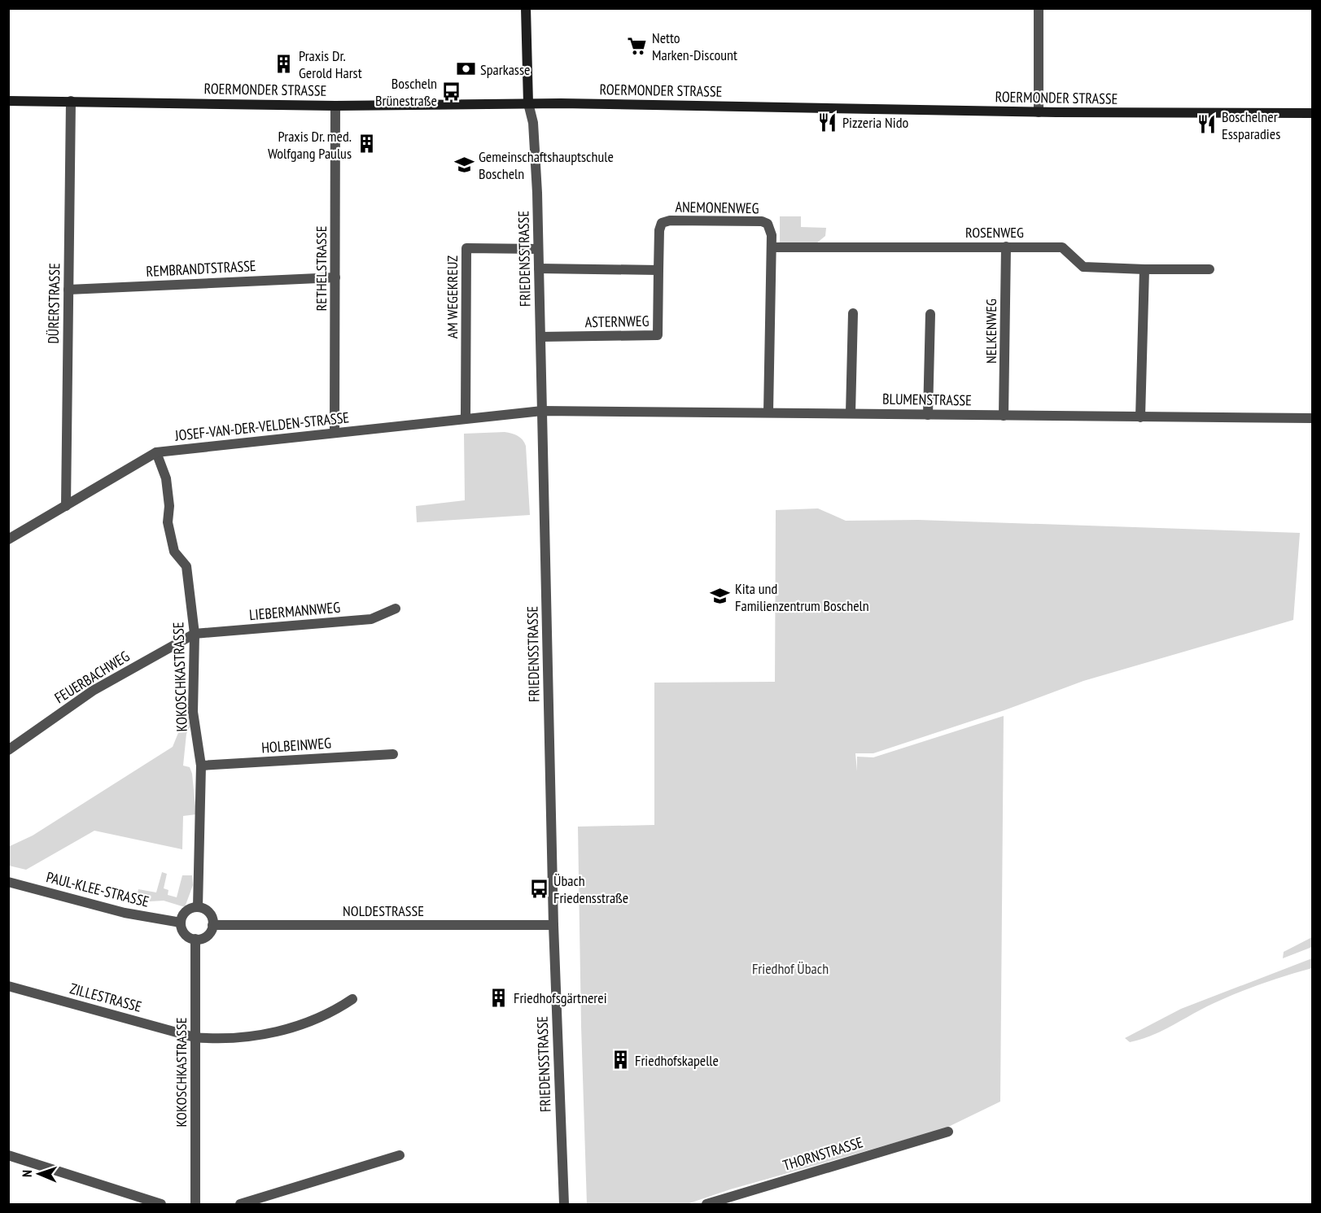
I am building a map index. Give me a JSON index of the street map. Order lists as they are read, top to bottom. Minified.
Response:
{"streets":{"main road":["ROERMONDER STRASSE"],"street":["ANEMONENWEG","ROSENWEG","FRIEDENSSTRASSE","REMBRANDTSTRASSE","RETHELSTRASSE","AM WEGEKREUZ","DÜRERSTRASSE","ASTERNWEG","NELKENWEG","BLUMENSTRASSE","JOSEF-VAN-DER-VELDEN-STRASSE","LIEBERMANNWEG","FEUERBACHWEG","KOKOSCHKASTRASSE","HOLBEINWEG","PAUL-KLEE-STRASSE","NOLDESTRASSE","ZILLESTRASSE","THORNSTRASSE"]},"crossings":[["ROERMONDER STRASSE","FRIEDENSSTRASSE"],["ROERMONDER STRASSE","RETHELSTRASSE"],["ROERMONDER STRASSE","DÜRERSTRASSE"],["ANEMONENWEG","ROSENWEG"],["ANEMONENWEG","ASTERNWEG"],["ROSENWEG","NELKENWEG"],["FRIEDENSSTRASSE","AM WEGEKREUZ"],["FRIEDENSSTRASSE","ASTERNWEG"],["FRIEDENSSTRASSE","BLUMENSTRASSE"],["FRIEDENSSTRASSE","JOSEF-VAN-DER-VELDEN-STRASSE"],["FRIEDENSSTRASSE","NOLDESTRASSE"],["REMBRANDTSTRASSE","RETHELSTRASSE"],["REMBRANDTSTRASSE","DÜRERSTRASSE"],["RETHELSTRASSE","JOSEF-VAN-DER-VELDEN-STRASSE"],["AM WEGEKREUZ","JOSEF-VAN-DER-VELDEN-STRASSE"],["DÜRERSTRASSE","JOSEF-VAN-DER-VELDEN-STRASSE"],["NELKENWEG","BLUMENSTRASSE"],["BLUMENSTRASSE","JOSEF-VAN-DER-VELDEN-STRASSE"],["JOSEF-VAN-DER-VELDEN-STRASSE","KOKOSCHKASTRASSE"],["LIEBERMANNWEG","FEUERBACHWEG"],["LIEBERMANNWEG","KOKOSCHKASTRASSE"],["FEUERBACHWEG","KOKOSCHKASTRASSE"],["KOKOSCHKASTRASSE","HOLBEINWEG"],["KOKOSCHKASTRASSE","PAUL-KLEE-STRASSE"],["KOKOSCHKASTRASSE","NOLDESTRASSE"],["KOKOSCHKASTRASSE","ZILLESTRASSE"],["PAUL-KLEE-STRASSE","NOLDESTRASSE"]],"parks":["Friedhof Übach"],"places":{"supermarket":["Netto Marken-Discount"],"building":["Praxis Dr. Gerold Harst","Praxis Dr. med. Wolfgang Paulus","Friedhofsgärtnerei","Friedhofskapelle"],"bank":["Sparkasse"],"bus stop":["Boscheln Brünestraße","Übach Friedensstraße"],"restaurant":["Pizzeria Nido","Boschelner Essparadies"],"school or university":["Gemeinschaftshauptschule Boscheln","Kita und Familienzentrum Boscheln"]},"north":"left"}
